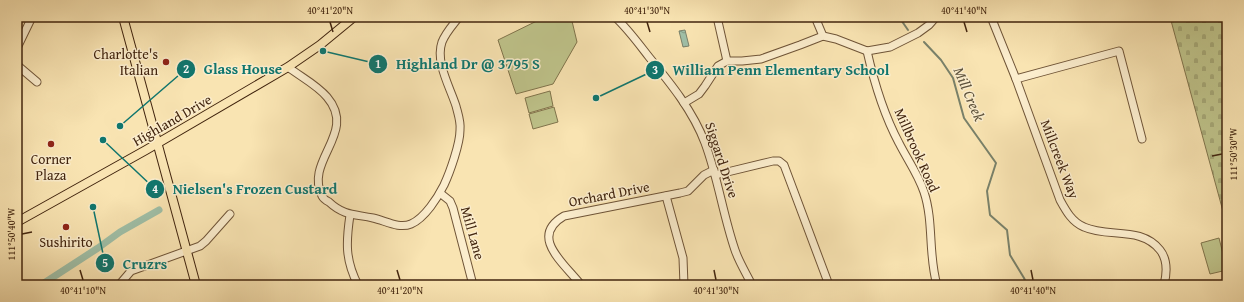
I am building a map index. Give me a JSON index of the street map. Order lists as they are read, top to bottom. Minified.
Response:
{"streets":{"main road":["Highland Drive"],"street":["Millbrook Road","Millcreek Way","Siggard Drive","Orchard Drive","Mill Lane"]},"crossings":[["Siggard Drive","Orchard Drive"]],"water":["Mill Creek"],"places":["Highland Dr @ 3795 S","Charlotte's Italian","William Penn Elementary School","Glass House","Nielsen's Frozen Custard","Corner Plaza","Cruzrs","Sushirito"],"coordinates":["40°41'20\"N","40°41'30\"N","40°41'40\"N","111°50'30\"W","111°50'40\"W","40°41'10\"N"]}
